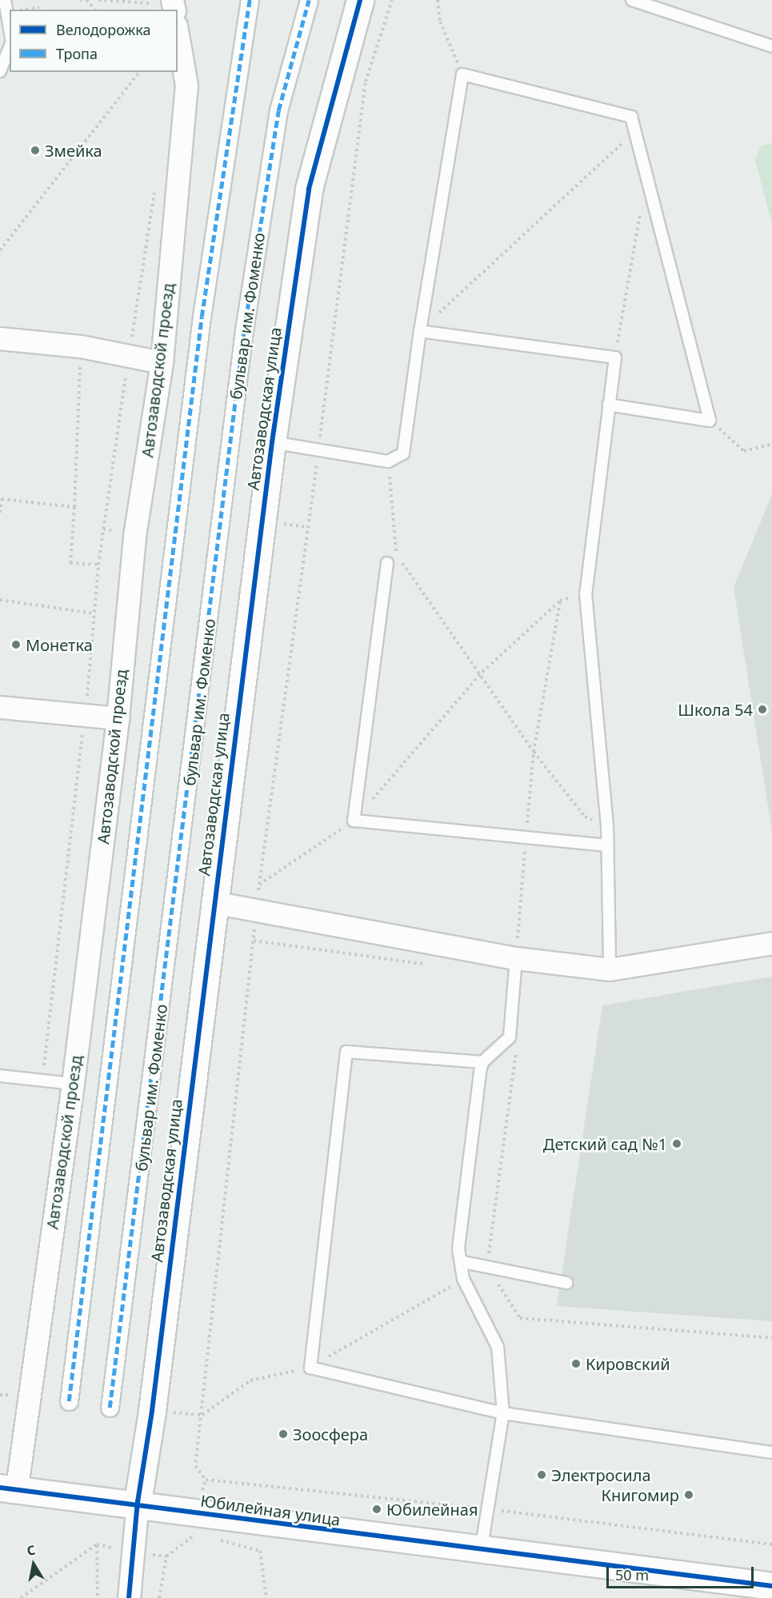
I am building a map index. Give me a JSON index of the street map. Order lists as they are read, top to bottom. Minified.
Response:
{"streets":{"street":["бульвар им. Фоменко","Автозаводской проезд","Автозаводская улица","Юбилейная улица"]},"crossings":[["Автозаводской проезд","Юбилейная улица"],["Автозаводская улица","Юбилейная улица"]],"places":["Змейка","Монетка","Школа 54","Детский сад №1","Кировский","Зоосфера","Электросила","Книгомир","Юбилейная"],"legend":["Велодорожка","Тропа"],"scale_bar":"50 m","north":"top"}
